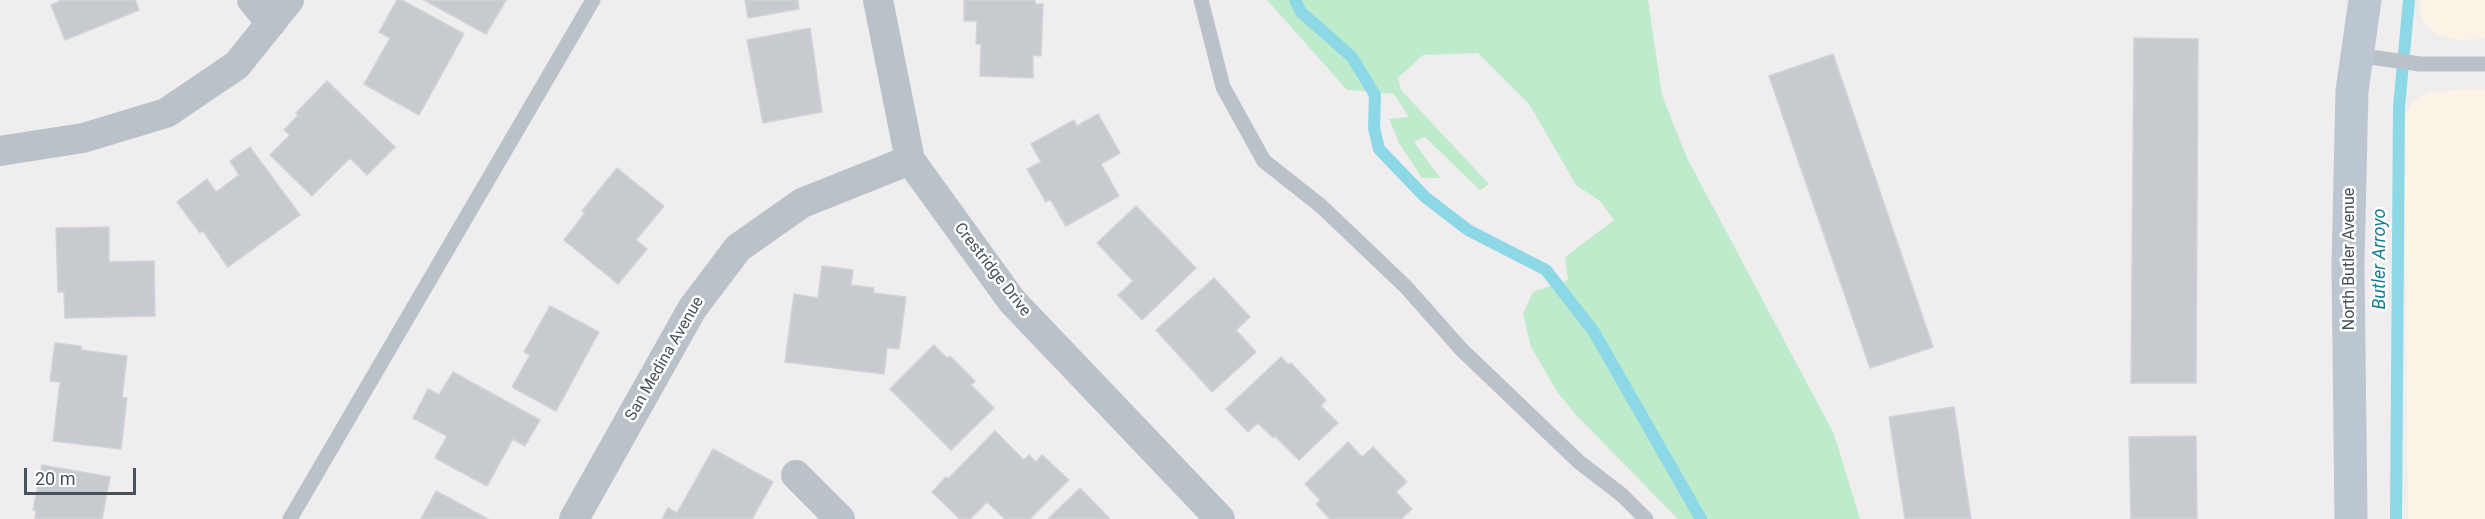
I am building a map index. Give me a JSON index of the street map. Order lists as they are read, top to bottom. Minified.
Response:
{"streets":{"main road":["North Butler Avenue"],"street":["Crestridge Drive","San Medina Avenue"]},"crossings":[["Crestridge Drive","San Medina Avenue"]],"water":["Butler Arroyo"],"scale_bar":"20 m"}
